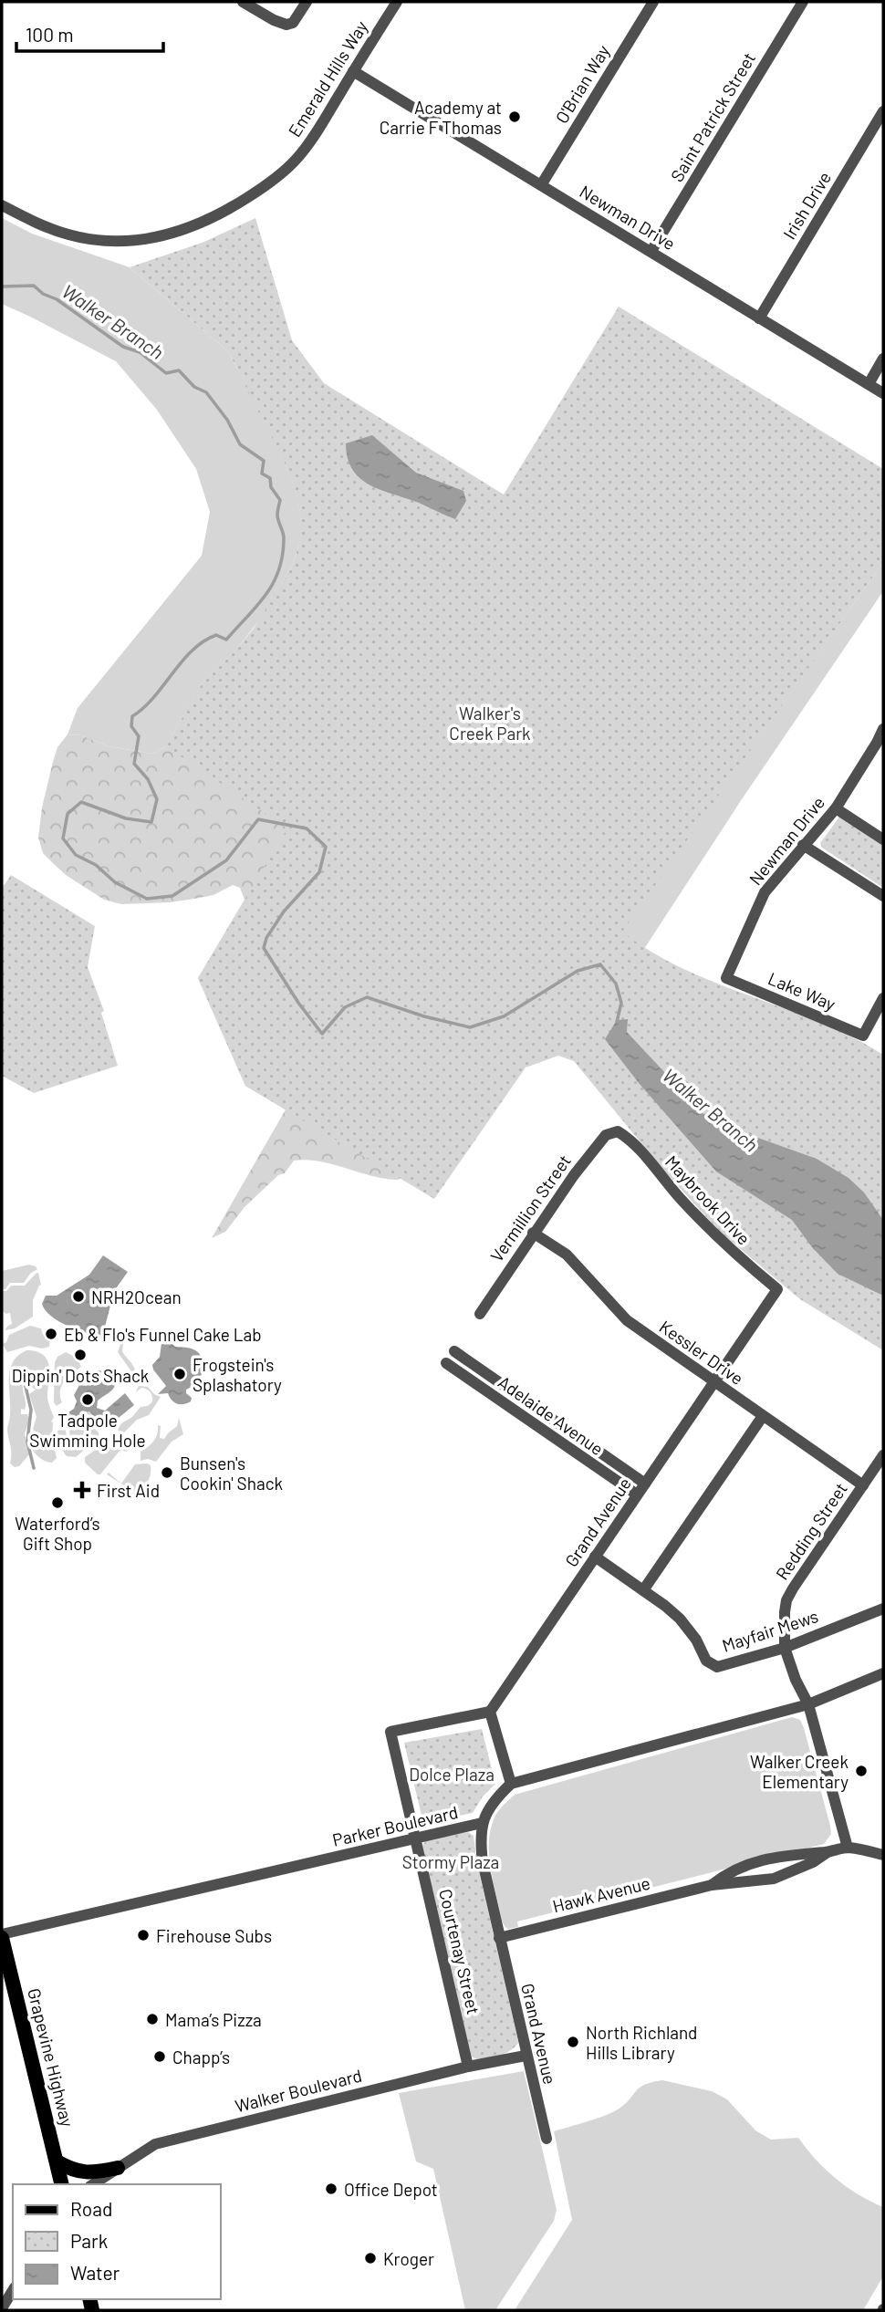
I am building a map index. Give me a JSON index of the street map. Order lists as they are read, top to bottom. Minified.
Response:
{"streets":{"main road":["Grapevine Highway"],"street":["Emerald Hills Way","O'Brian Way","Saint Patrick Street","Irish Drive","Newman Drive","Lake Way","Maybrook Drive","Vermillion Street","Kessler Drive","Adelaide Avenue","Grand Avenue","Redding Street","Mayfair Mews","Parker Boulevard","Hawk Avenue","Courtenay Street","Walker Boulevard"]},"crossings":[["Emerald Hills Way","Newman Drive"],["O'Brian Way","Newman Drive"],["Saint Patrick Street","Newman Drive"],["Irish Drive","Newman Drive"],["Newman Drive","Lake Way"],["Maybrook Drive","Vermillion Street"],["Maybrook Drive","Grand Avenue"],["Vermillion Street","Kessler Drive"],["Kessler Drive","Grand Avenue"],["Kessler Drive","Redding Street"],["Adelaide Avenue","Grand Avenue"],["Grand Avenue","Mayfair Mews"],["Grand Avenue","Parker Boulevard"],["Grand Avenue","Hawk Avenue"],["Grand Avenue","Courtenay Street"],["Grand Avenue","Walker Boulevard"],["Redding Street","Mayfair Mews"],["Redding Street","Hawk Avenue"],["Parker Boulevard","Courtenay Street"],["Parker Boulevard","Grapevine Highway"],["Courtenay Street","Walker Boulevard"]],"water":["Walker Branch"],"parks":["Walker's Creek Park","Dolce Plaza","Stormy Plaza"],"places":{"other":["Academy at Carrie F Thomas","NRH2Ocean","Eb & Flo's Funnel Cake Lab","Dippin' Dots Shack","Frogstein's Splashatory","Tadpole Swimming Hole","Bunsen's Cookin' Shack","Waterford’s Gift Shop","Walker Creek Elementary","Firehouse Subs","Mama’s Pizza","North Richland Hills Library","Chapp’s","Office Depot","Kroger"],"health":["First Aid"]},"legend":["Road","Park","Water"],"scale_bar":"100 m"}
